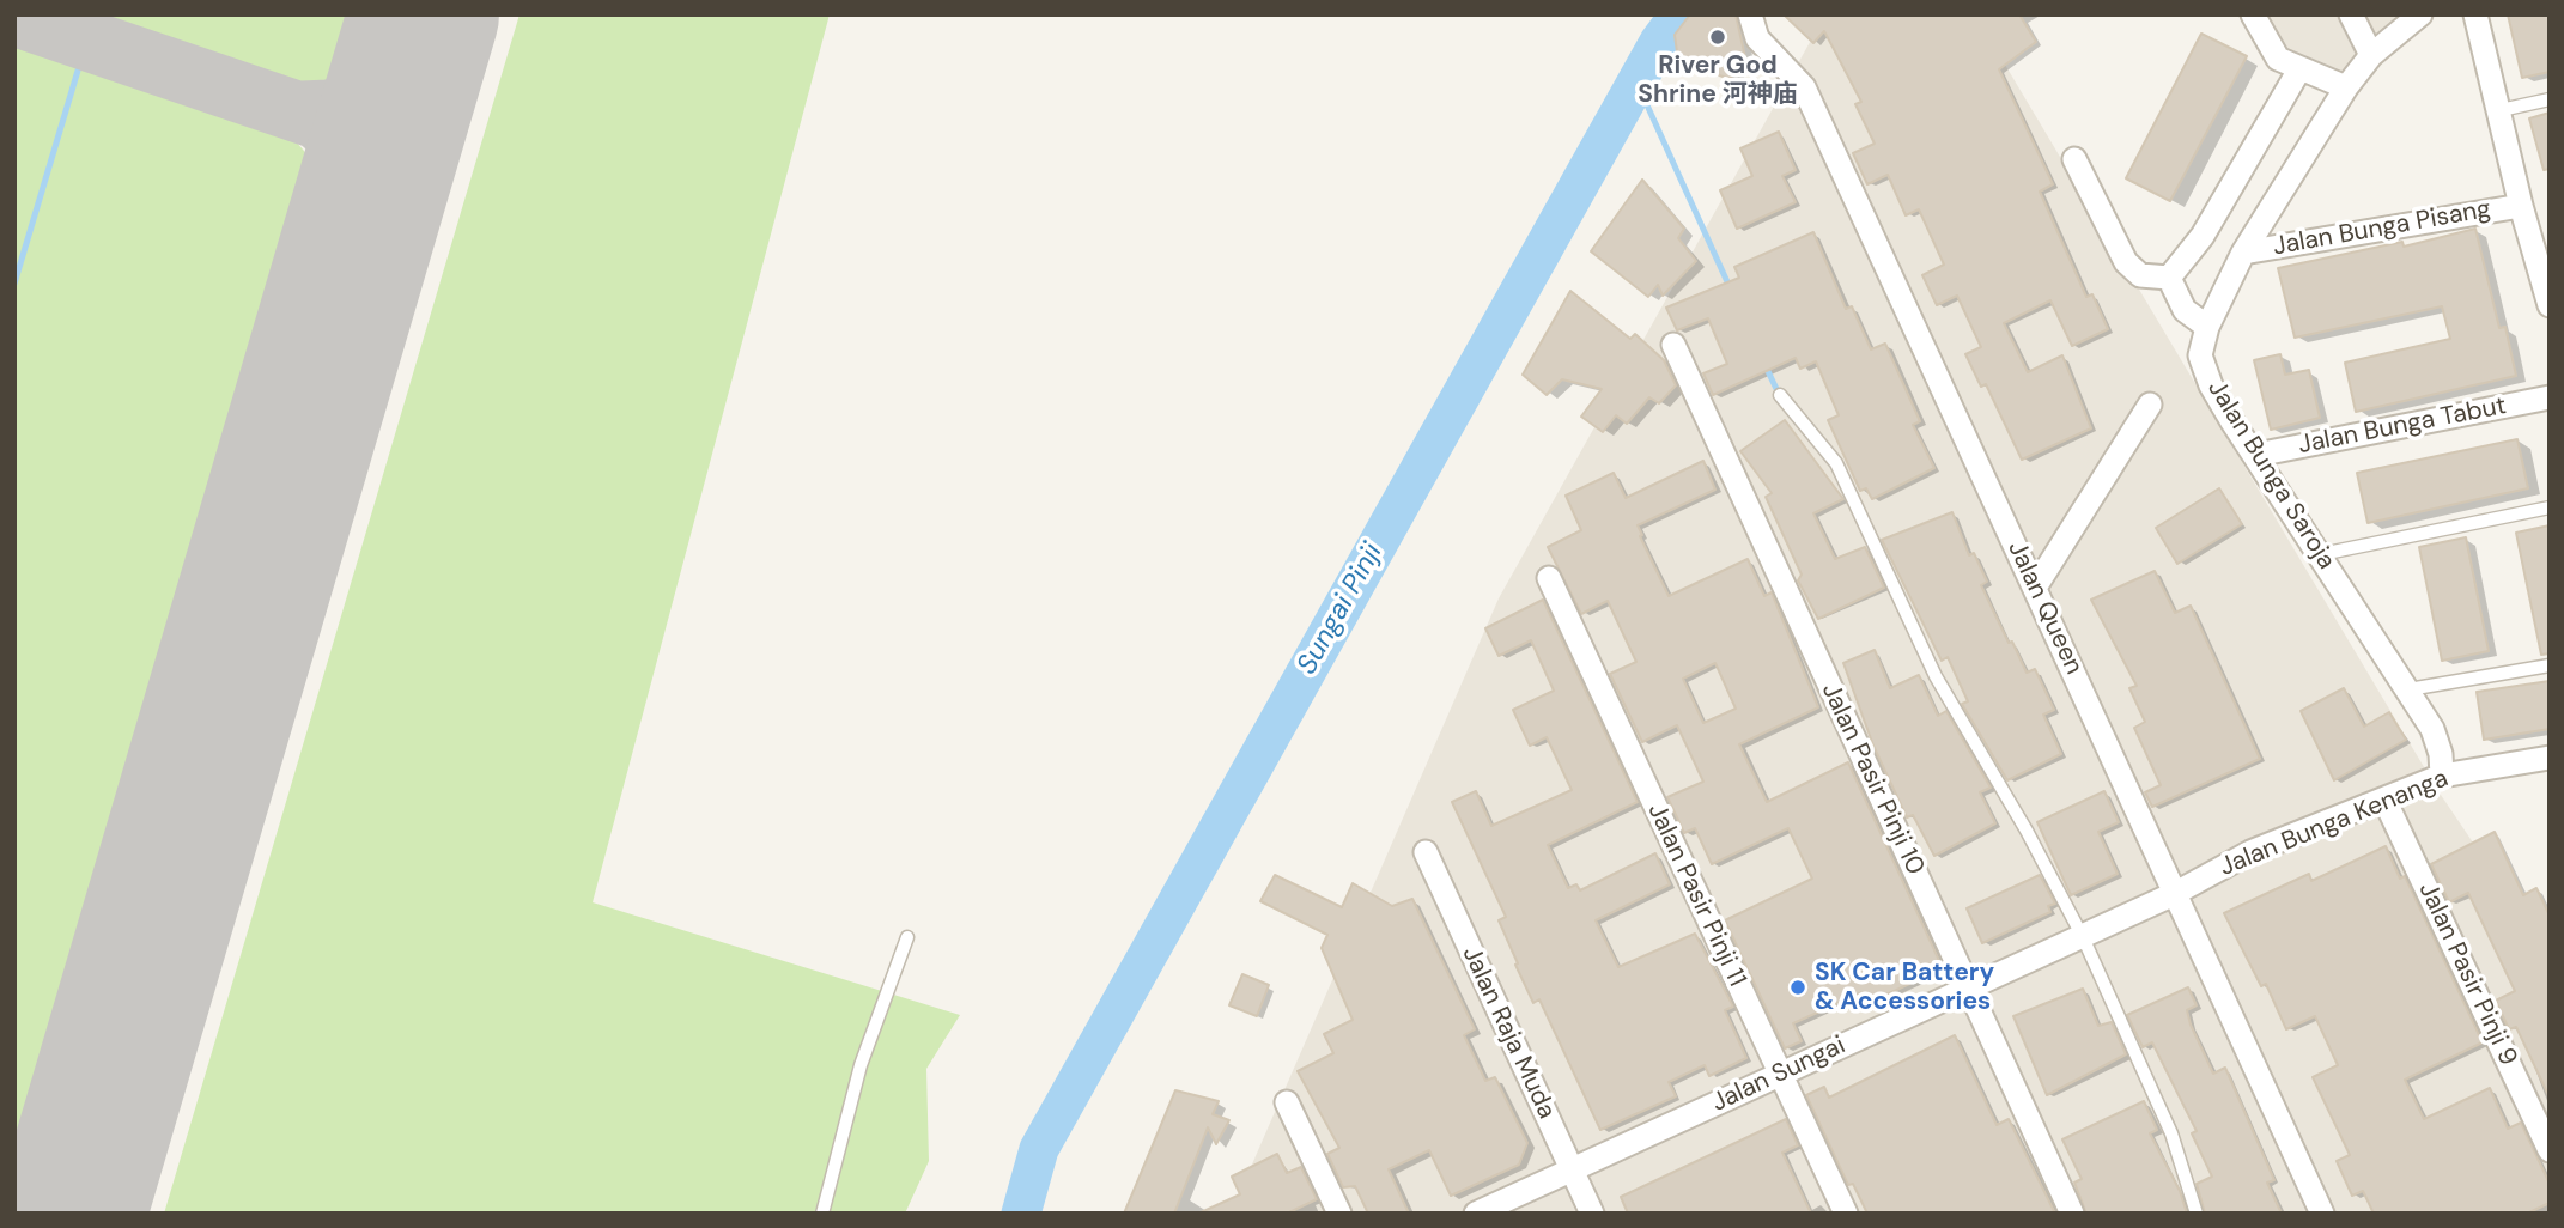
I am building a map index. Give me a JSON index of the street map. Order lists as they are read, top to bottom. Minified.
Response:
{"streets":{"street":["Jalan Bunga Pisang","Jalan Bunga Tabut","Jalan Bunga Saroja","Jalan Queen","Jalan Pasir Pinji 10","Jalan Bunga Kenanga","Jalan Pasir Pinji 11","Jalan Pasir Pinji 9","Jalan Raja Muda","Jalan Sungai"]},"crossings":[["Jalan Bunga Pisang","Jalan Bunga Saroja"],["Jalan Bunga Tabut","Jalan Bunga Saroja"],["Jalan Bunga Saroja","Jalan Bunga Kenanga"],["Jalan Queen","Jalan Bunga Kenanga"],["Jalan Queen","Jalan Sungai"],["Jalan Pasir Pinji 10","Jalan Sungai"],["Jalan Bunga Kenanga","Jalan Pasir Pinji 9"],["Jalan Bunga Kenanga","Jalan Sungai"],["Jalan Pasir Pinji 11","Jalan Sungai"],["Jalan Raja Muda","Jalan Sungai"]],"water":["Sungai Pinji"],"places":["River God Shrine 河神庙","SK Car Battery & Accessories"]}
